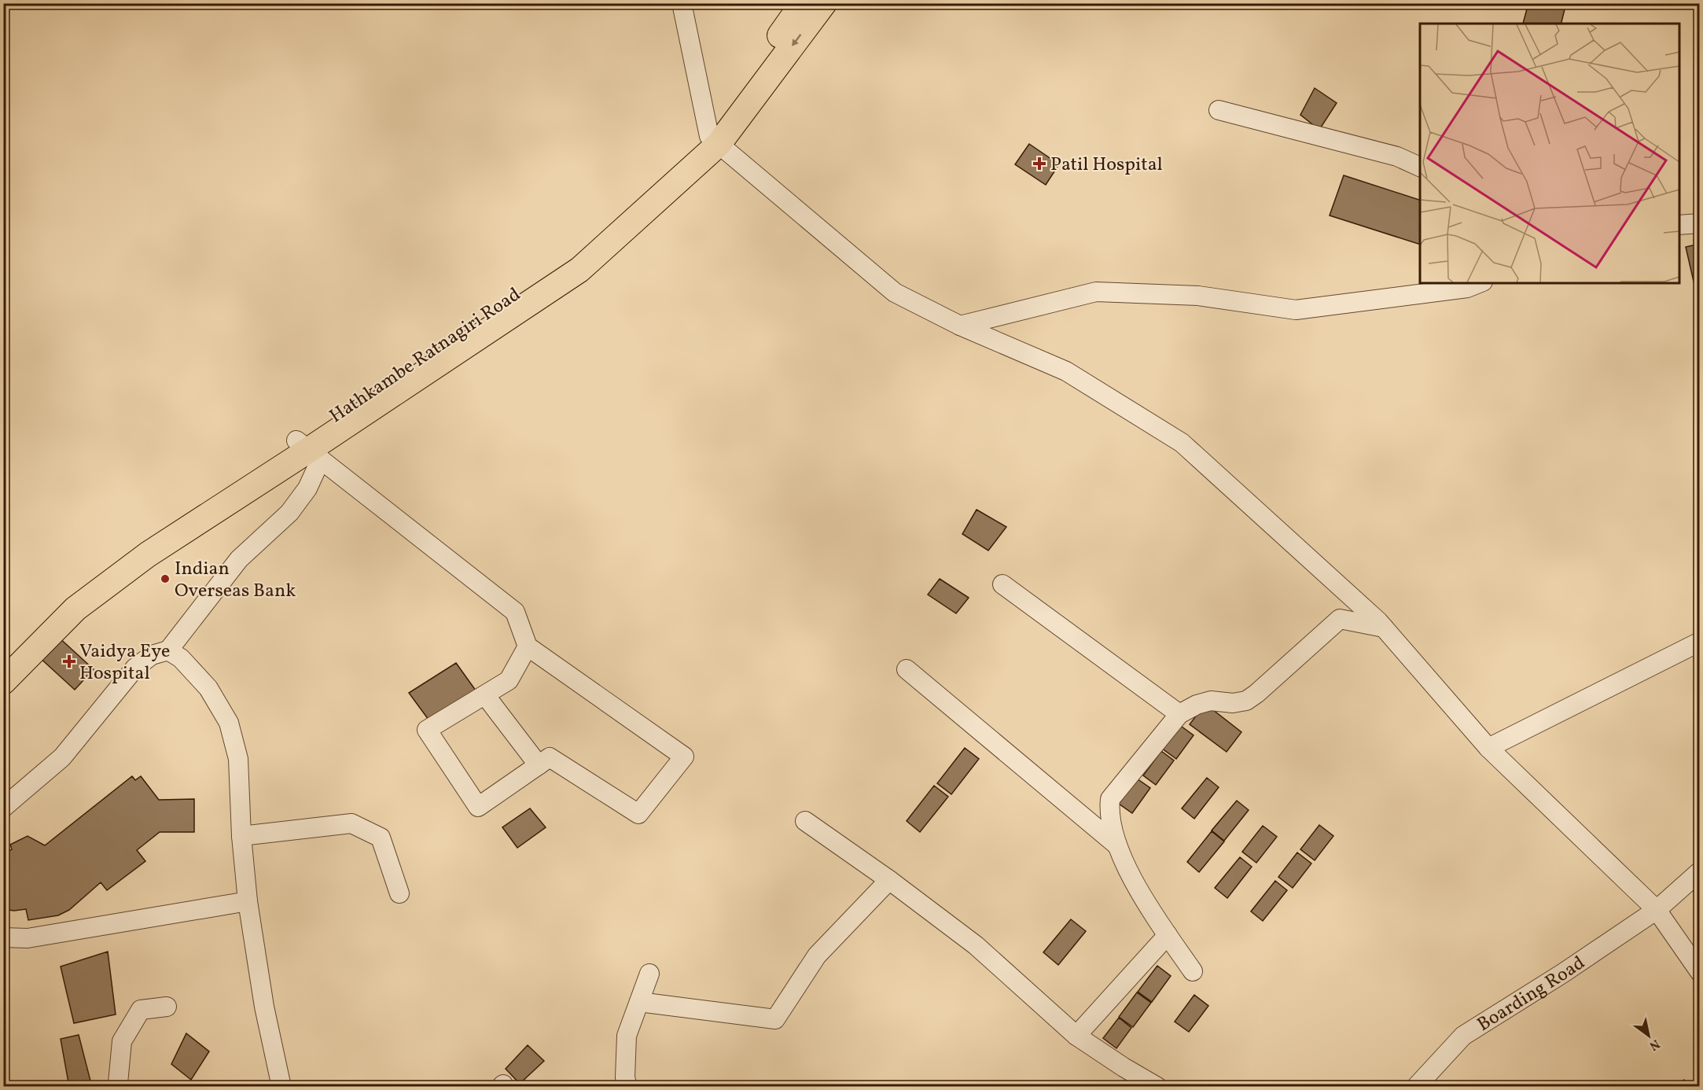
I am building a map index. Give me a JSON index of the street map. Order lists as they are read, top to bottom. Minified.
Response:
{"streets":{"main road":["Hathkambe Ratnagiri Road"],"street":["Boarding Road"]},"places":{"health":["Patil Hospital","Vaidya Eye Hospital"],"other":["Indian Overseas Bank"]},"north":"bottom right"}
